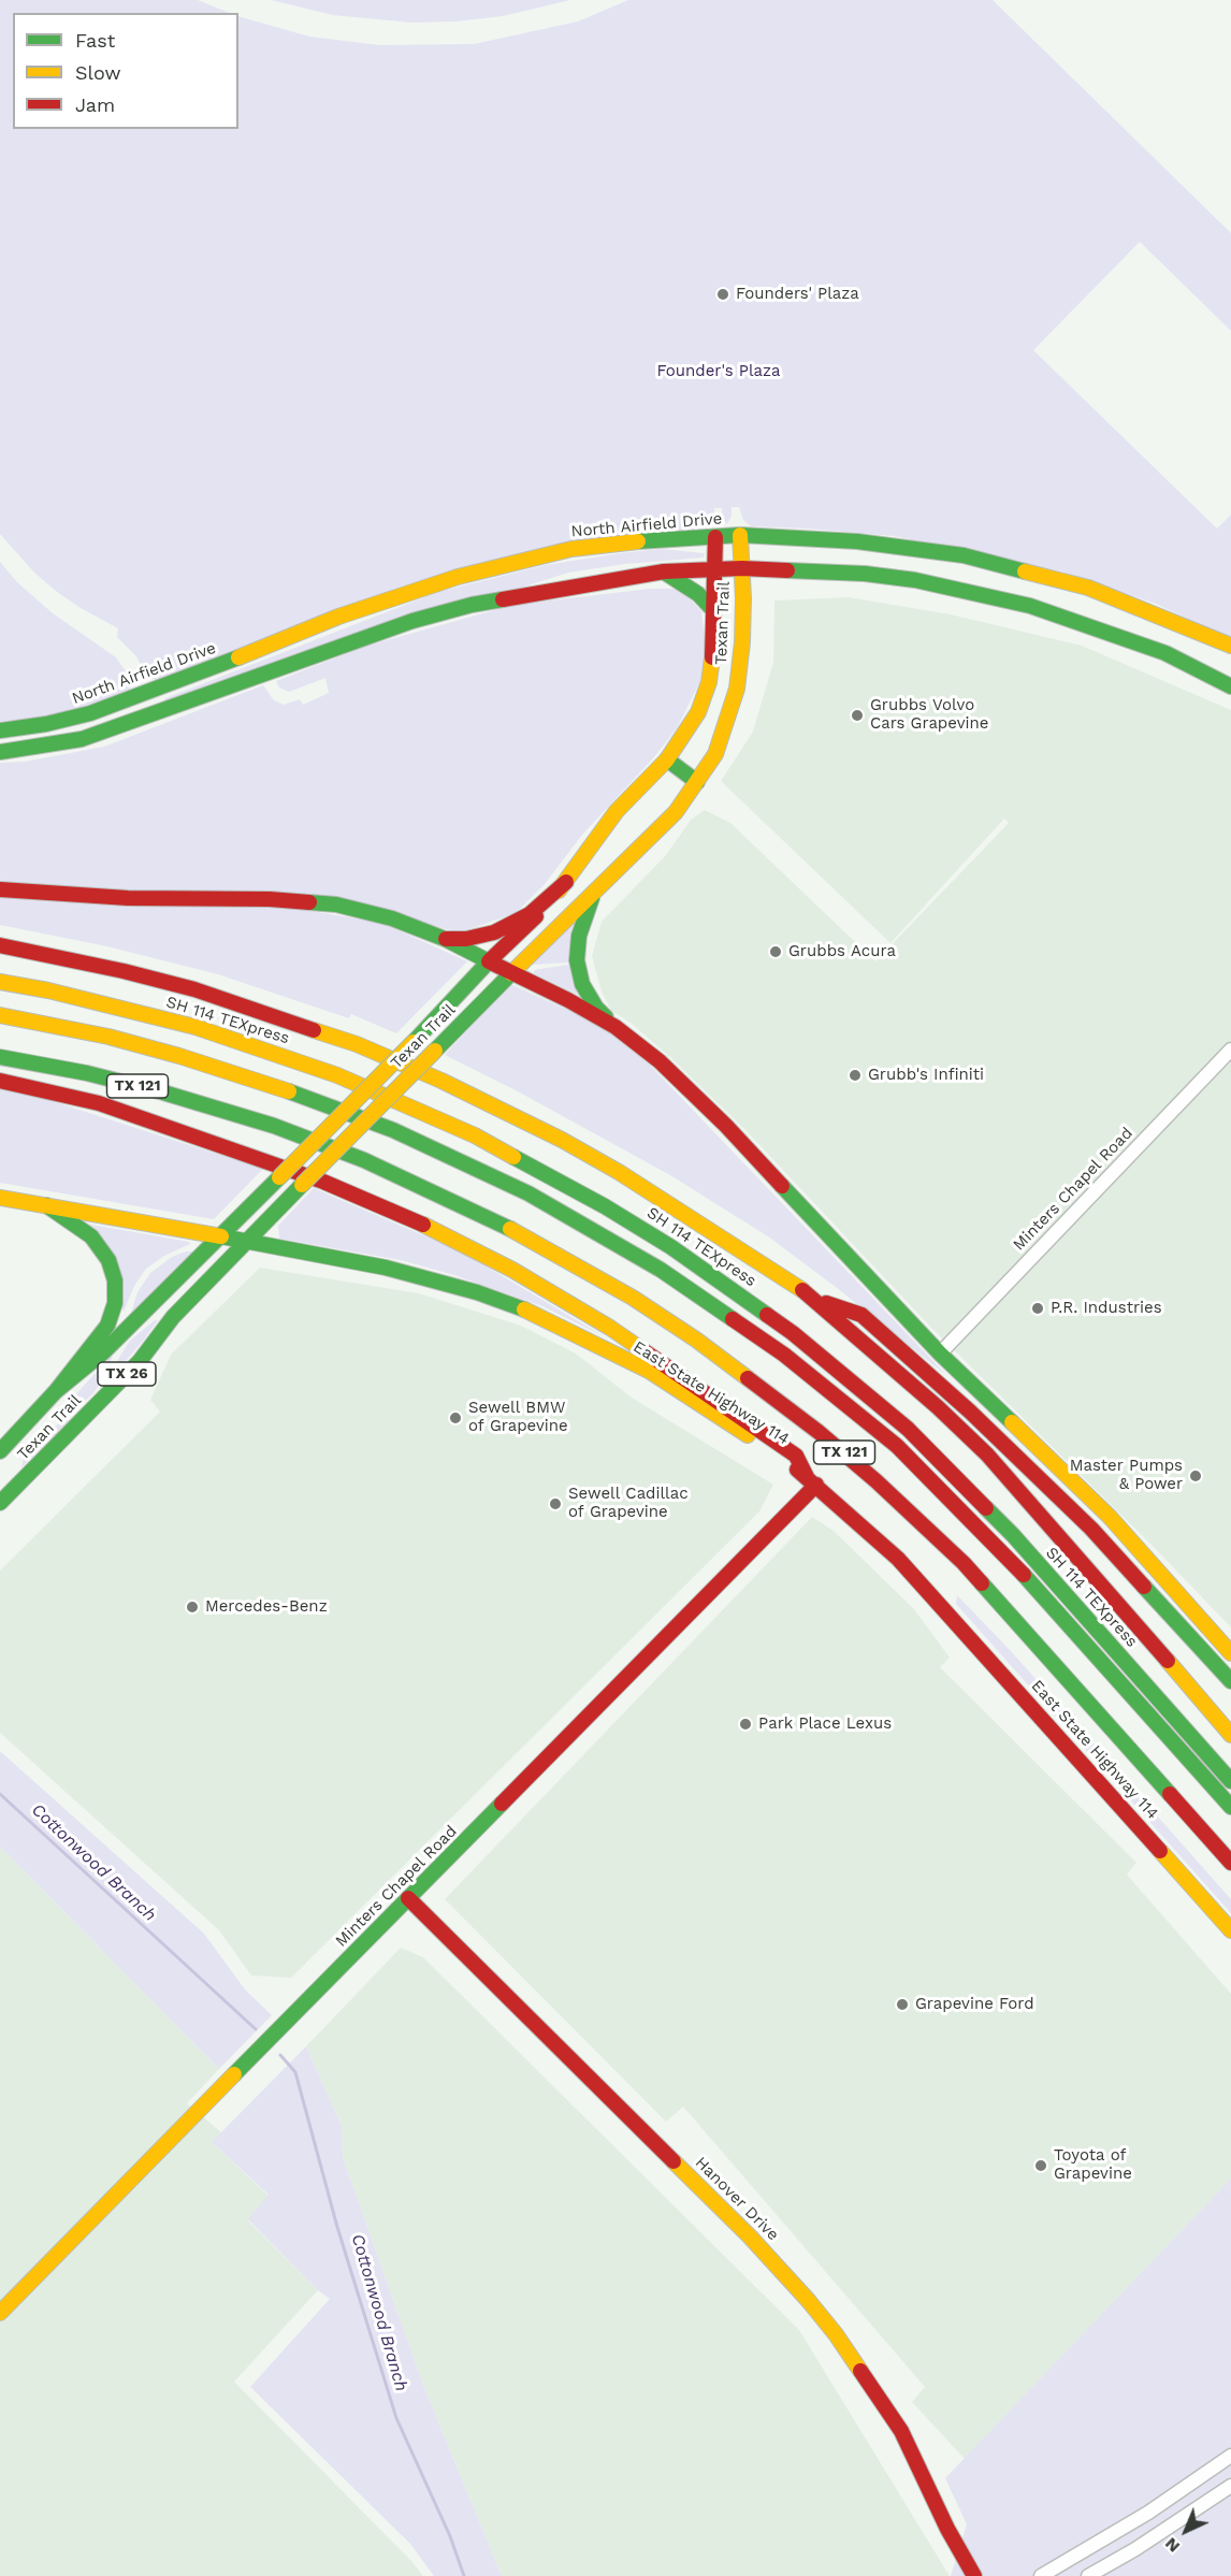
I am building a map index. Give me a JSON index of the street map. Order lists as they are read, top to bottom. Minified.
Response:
{"streets":{"main road":["North Airfield Drive","Texan Trail","SH 114 TEXpress","TX 121","Minters Chapel Road","TX 26","East State Highway 114","Hanover Drive"]},"crossings":[["North Airfield Drive","Texan Trail"],["Texan Trail","East State Highway 114"],["Minters Chapel Road","East State Highway 114"],["Minters Chapel Road","Hanover Drive"]],"water":["Cottonwood Branch"],"parks":["Founder's Plaza"],"places":["Founders' Plaza","Grubbs Volvo Cars Grapevine","Grubbs Acura","Grubb's Infiniti","P.R. Industries","Sewell BMW of Grapevine","Master Pumps & Power","Sewell Cadillac of Grapevine","Mercedes-Benz","Park Place Lexus","Grapevine Ford","Toyota of Grapevine"],"legend":["Fast","Slow","Jam"],"north":"bottom left"}
